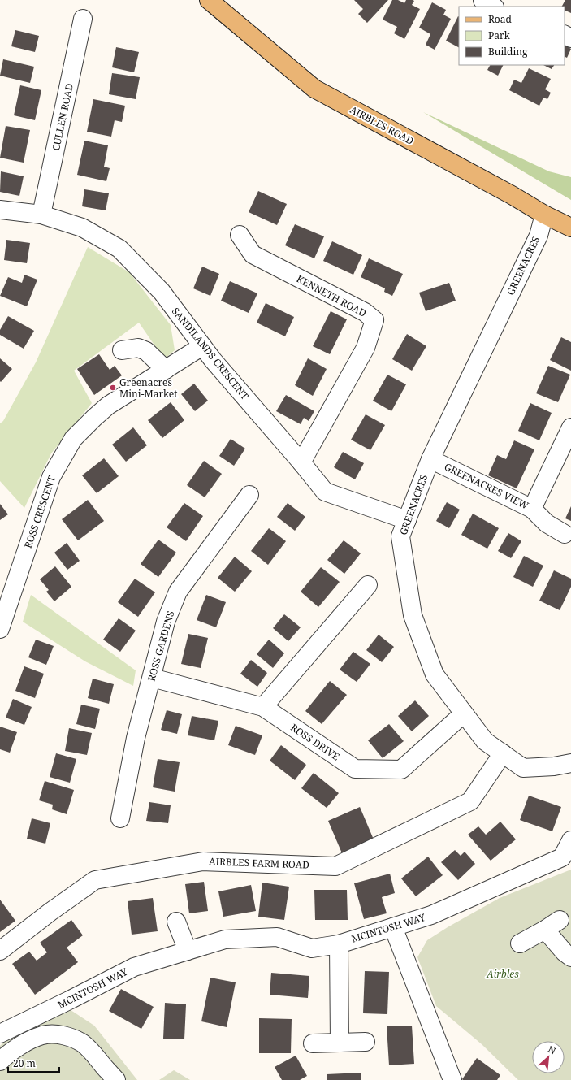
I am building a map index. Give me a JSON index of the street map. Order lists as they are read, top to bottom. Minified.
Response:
{"streets":{"main road":["AIRBLES ROAD"],"street":["CULLEN ROAD","GREENACRES","KENNETH ROAD","SANDILANDS CRESCENT","GREENACRES VIEW","ROSS CRESCENT","ROSS GARDENS","ROSS DRIVE","AIRBLES FARM ROAD","MCINTOSH WAY"]},"crossings":[["CULLEN ROAD","SANDILANDS CRESCENT"],["AIRBLES ROAD","GREENACRES"],["GREENACRES","SANDILANDS CRESCENT"],["GREENACRES","GREENACRES VIEW"],["GREENACRES","ROSS DRIVE"],["GREENACRES","AIRBLES FARM ROAD"],["KENNETH ROAD","SANDILANDS CRESCENT"],["SANDILANDS CRESCENT","ROSS CRESCENT"],["ROSS GARDENS","ROSS DRIVE"]],"parks":["Airbles"],"places":["Greenacres Mini-Market"],"legend":["Road","Park","Building"],"scale_bar":"20 m","north":"top right"}
